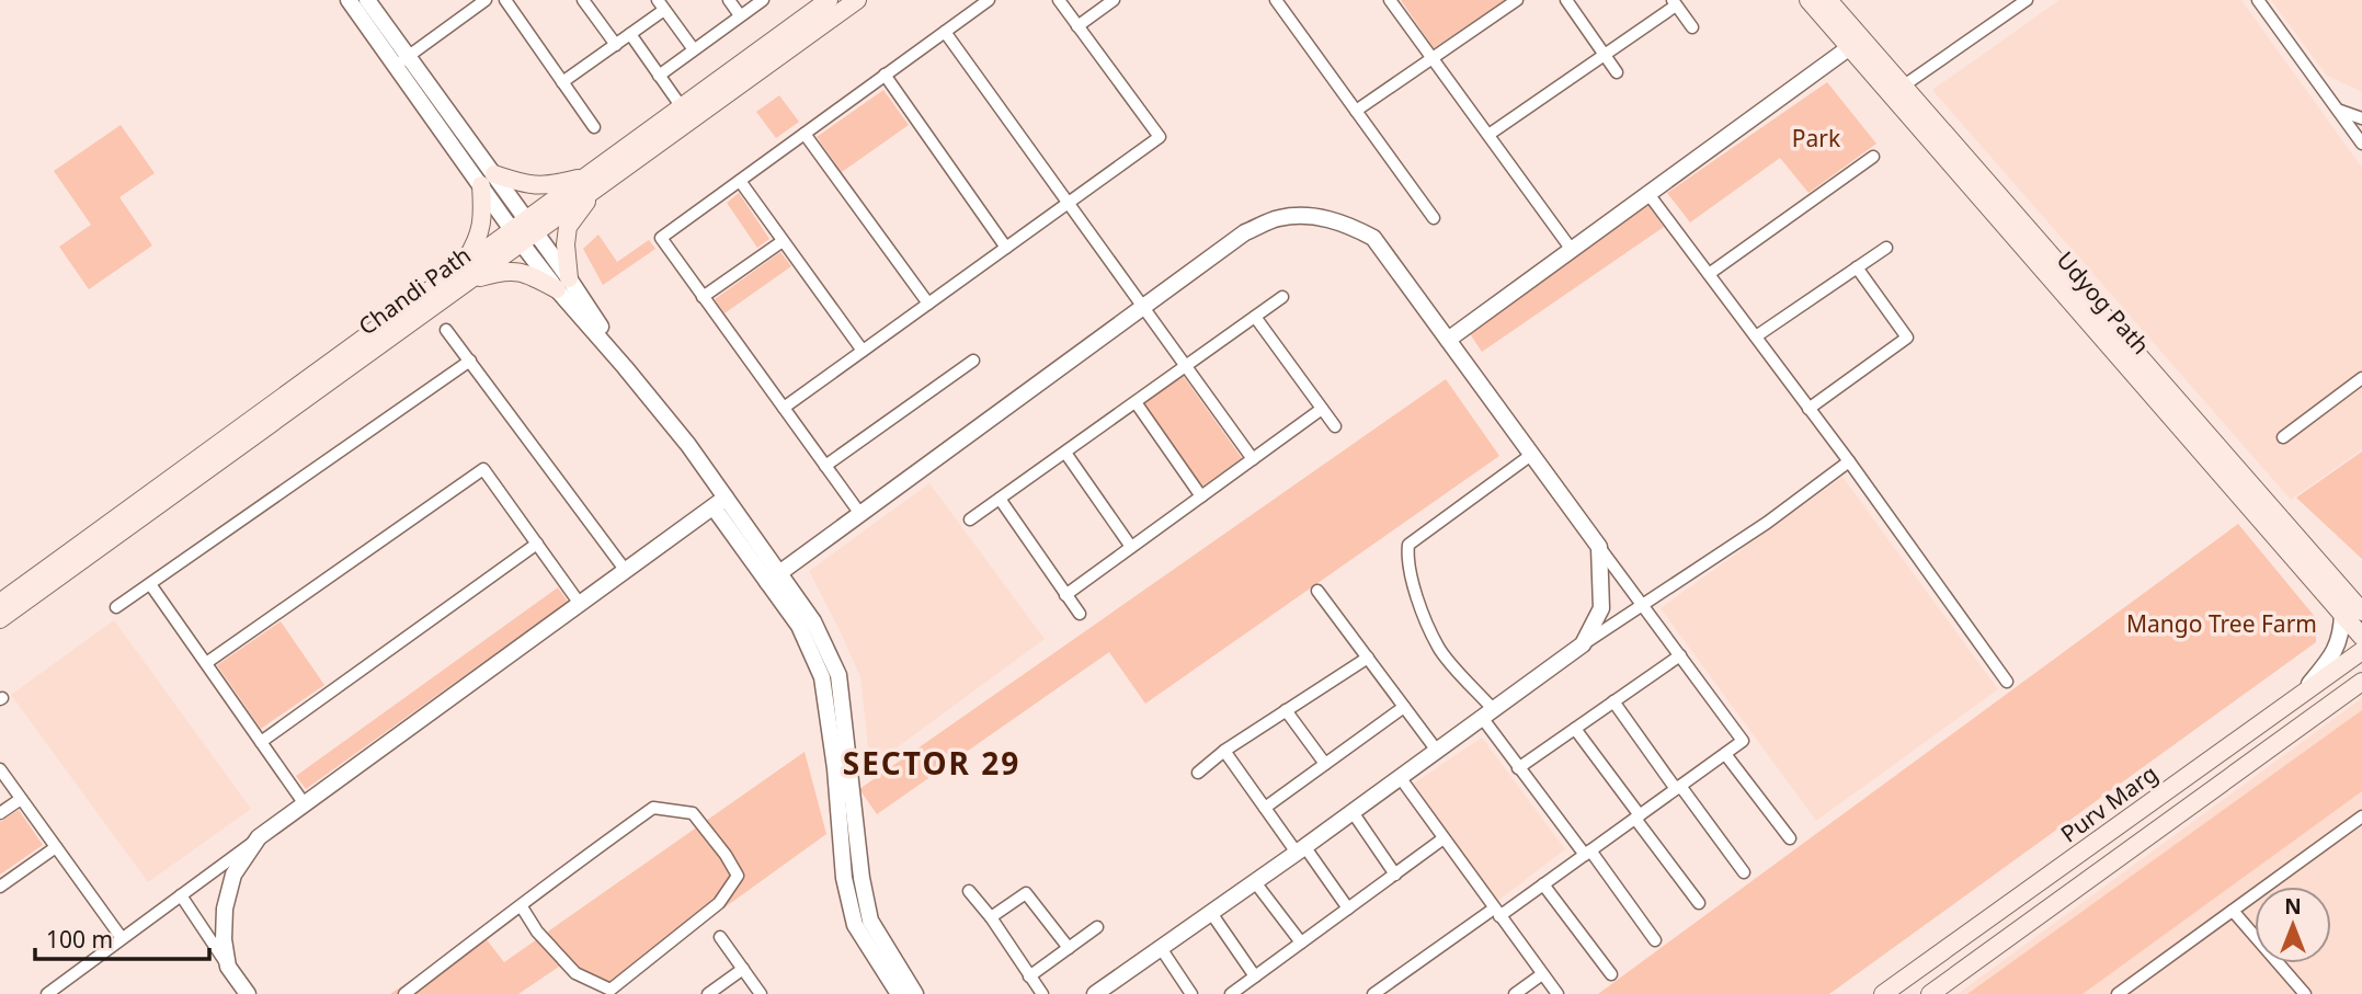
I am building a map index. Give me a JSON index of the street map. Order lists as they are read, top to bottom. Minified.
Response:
{"streets":{"main road":["Chandi Path","Udyog Path","Purv Marg"]},"districts":["SECTOR 29"],"parks":["Park","Mango Tree Farm"],"scale_bar":"100 m","north":"top"}
